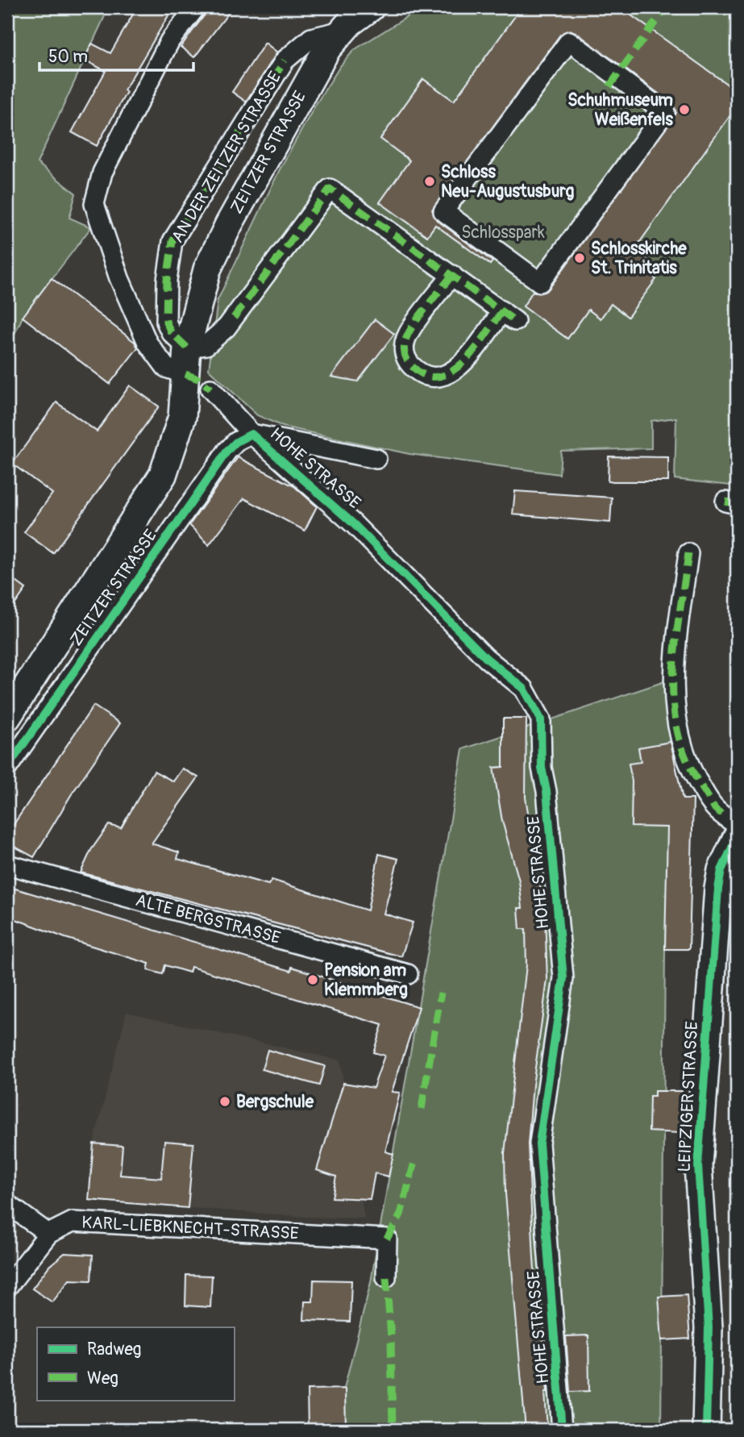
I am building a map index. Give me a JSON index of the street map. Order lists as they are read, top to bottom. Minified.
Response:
{"streets":{"main road":["ZEITZER STRASSE","LEIPZIGER STRASSE"],"street":["AN DER ZEITZER STRASSE","HOHE STRASSE","ALTE BERGSTRASSE","KARL-LIEBKNECHT-STRASSE"]},"crossings":[["ZEITZER STRASSE","AN DER ZEITZER STRASSE"],["ZEITZER STRASSE","HOHE STRASSE"]],"parks":["Schlosspark"],"places":["Schuhmuseum Weißenfels","Schloss Neu-Augustusburg","Schlosskirche St. Trinitatis","Pension am Klemmberg","Bergschule"],"legend":["Radweg","Weg"],"scale_bar":"50 m"}
